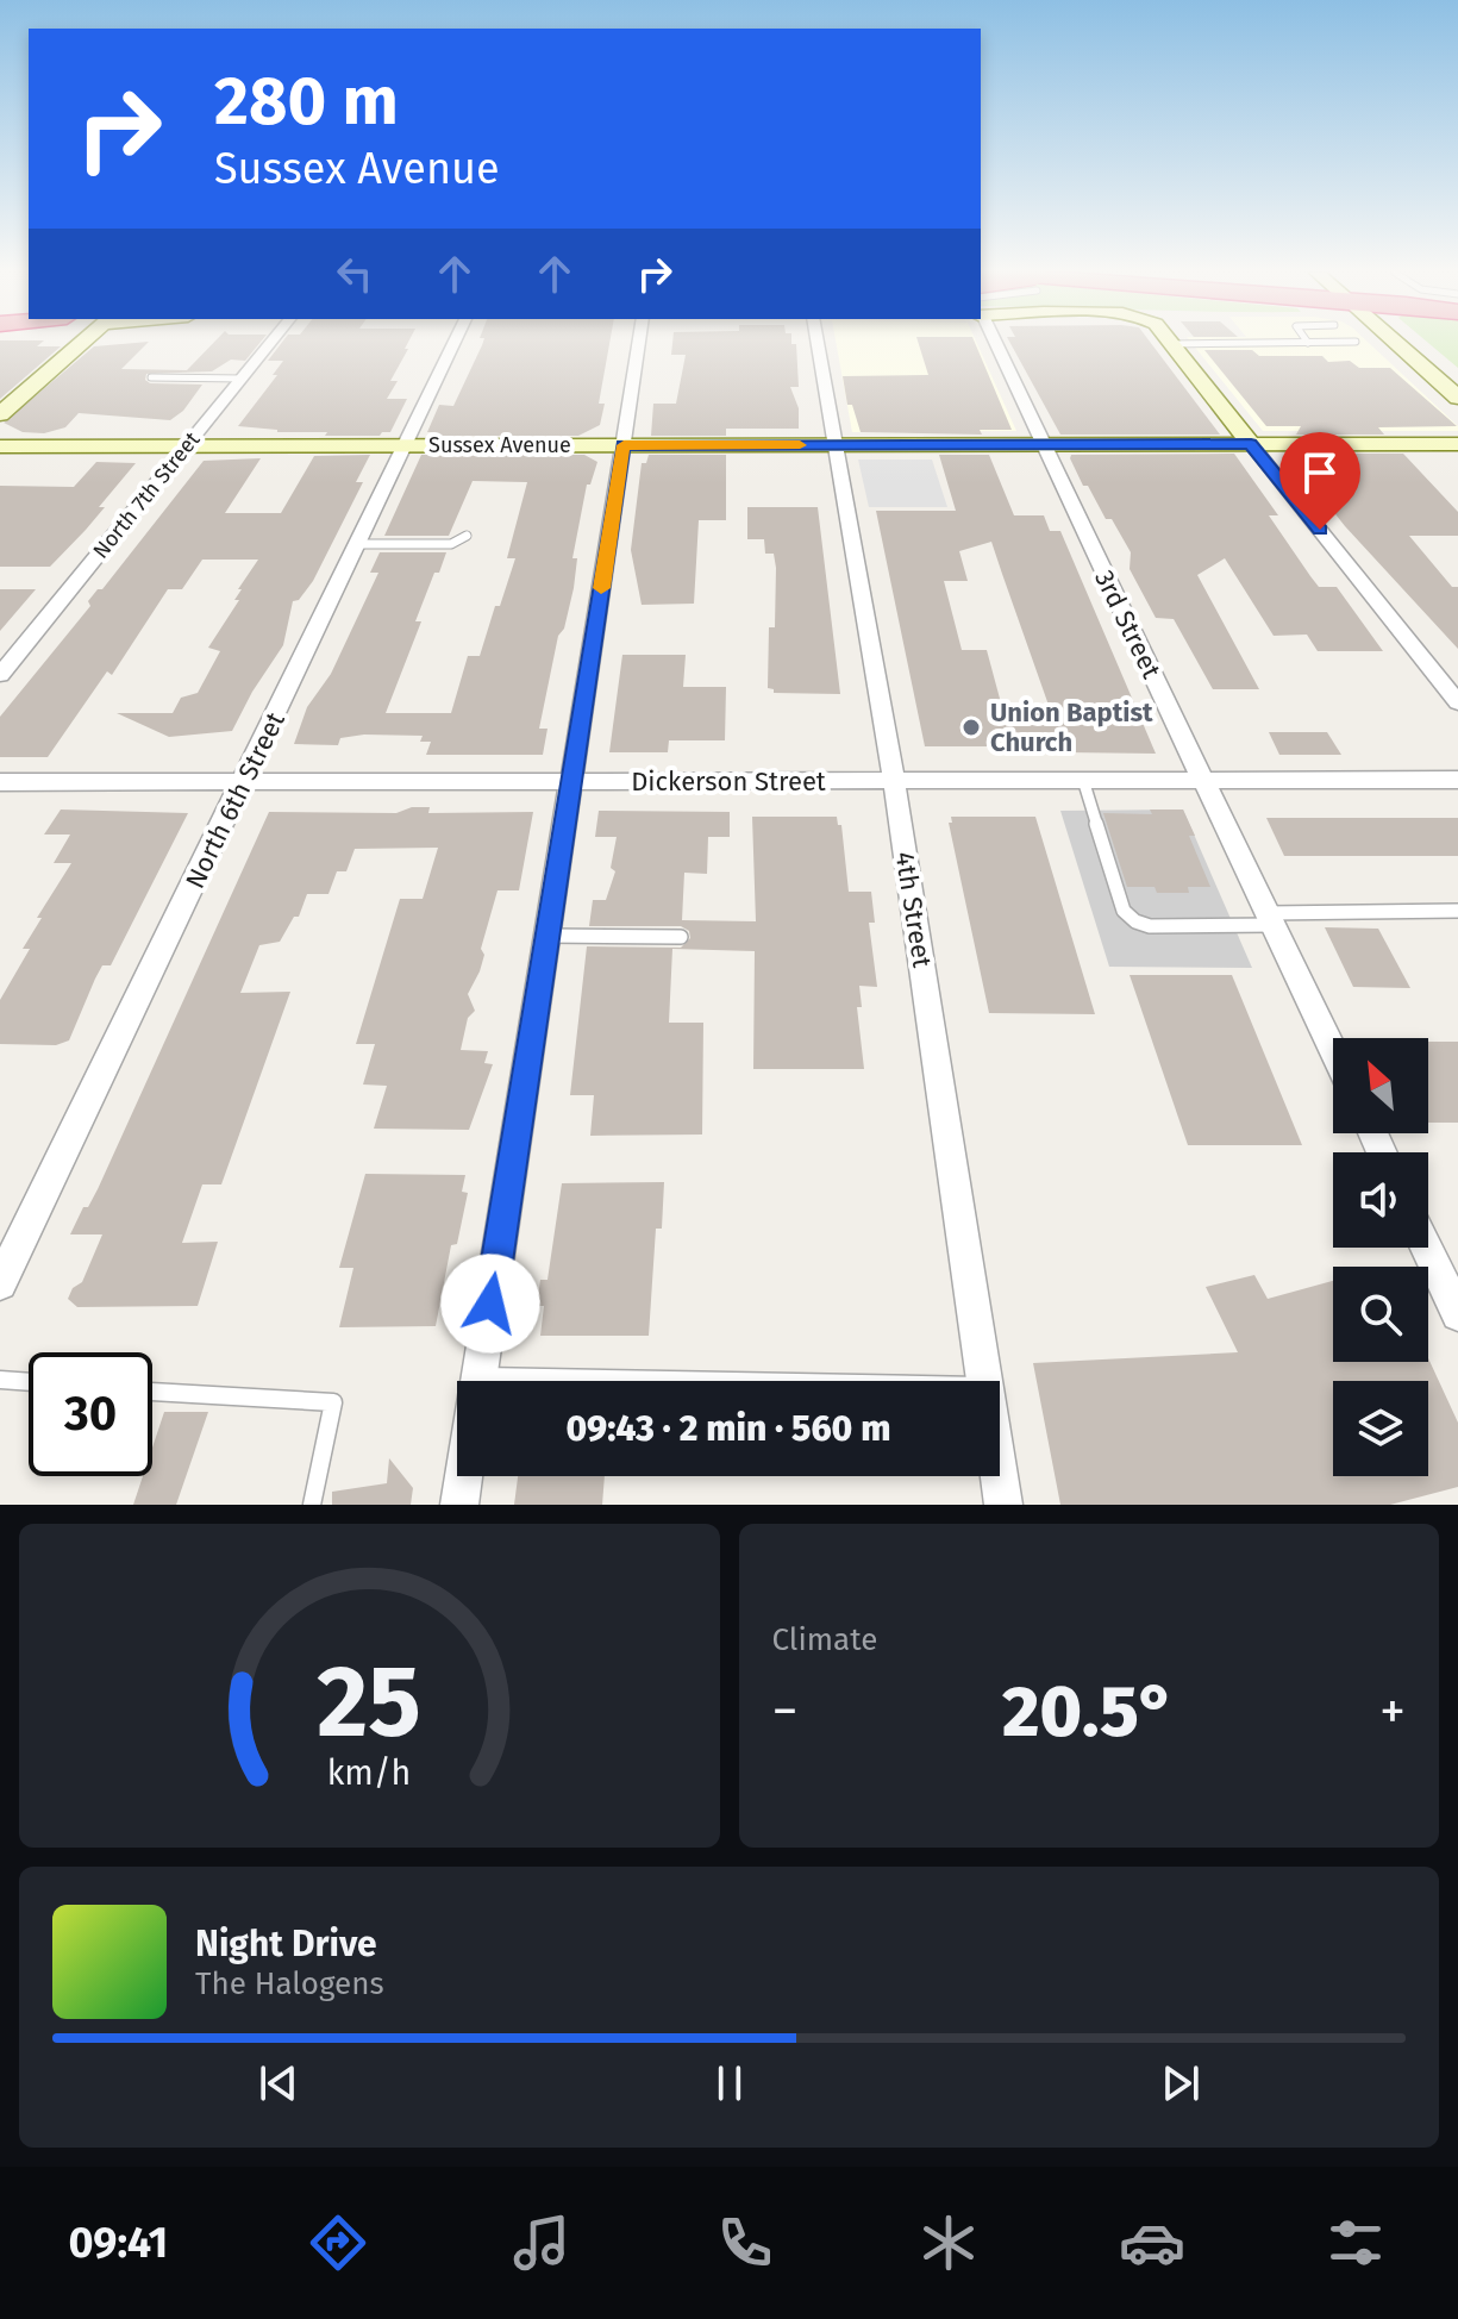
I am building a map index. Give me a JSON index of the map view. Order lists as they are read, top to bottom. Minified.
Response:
{"streets":{"street":["Sussex Avenue","North 7th Street","3rd Street","Dickerson Street","North 6th Street","4th Street"]},"crossings":[["Sussex Avenue","North 7th Street"],["Sussex Avenue","3rd Street"],["Sussex Avenue","North 6th Street"],["Sussex Avenue","4th Street"],["3rd Street","Dickerson Street"],["Dickerson Street","North 6th Street"],["Dickerson Street","4th Street"]],"places":["Union Baptist Church"],"north":"top left","page":{"turn":["280 m","Sussex Avenue"],"limit":"30","trip":"09:43 · 2 min · 560 m","tile":"Climate","heat":["−","20.5°","+"],"song":["Night Drive","The Halogens"],"tabs":"09:41","gauge":["25","km/h"]}}
